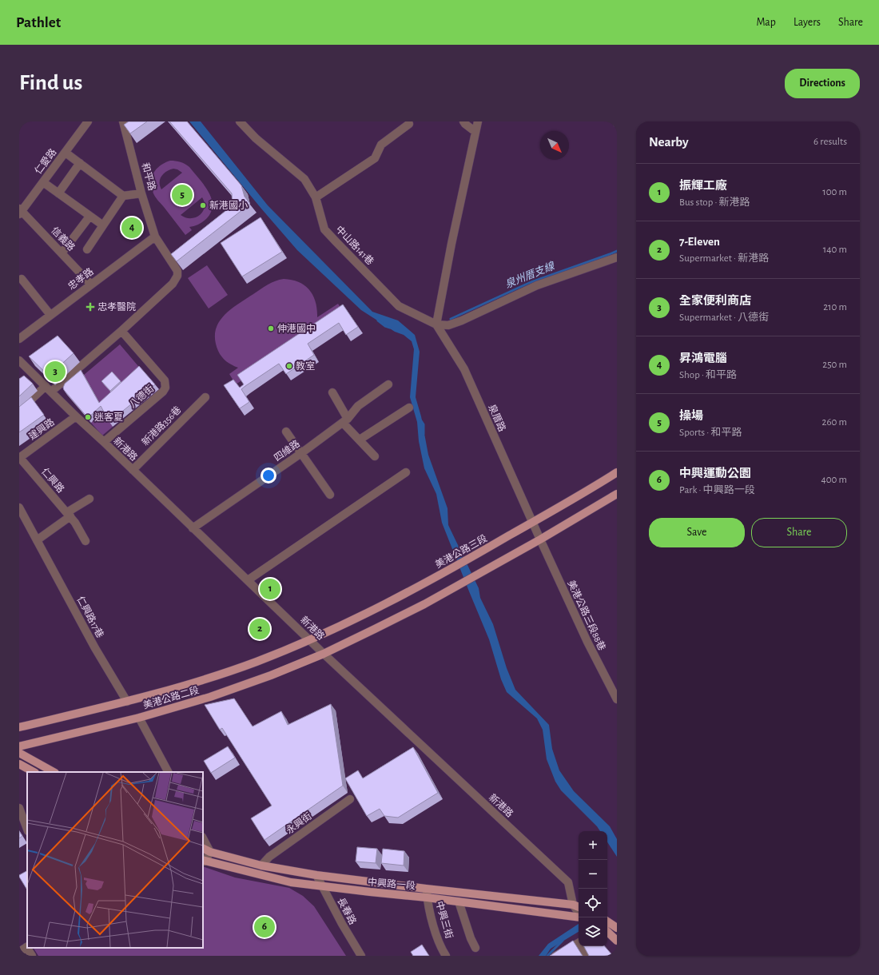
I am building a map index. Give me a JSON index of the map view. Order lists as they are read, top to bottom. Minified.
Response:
{"streets":{"main road":["美港公路三段","美港公路二段","中興路一段"],"street":["仁愛路","和平路","信義路","中山路141巷","忠孝路","八德街","泉厝路","新港路356巷","建興路","新港路","四維路","仁興路","美港公路三段88巷","仁興路17巷","永興街","長春路","中興三街"]},"crossings":[["仁愛路","信義路"],["和平路","忠孝路"],["和平路","八德街"],["信義路","忠孝路"],["中山路141巷","泉厝路"],["八德街","新港路"],["泉厝路","美港公路三段"],["泉厝路","美港公路三段88巷"],["新港路356巷","新港路"],["建興路","新港路"],["建興路","仁興路"],["新港路","四維路"],["新港路","美港公路三段"],["新港路","美港公路二段"],["新港路","中興路一段"],["美港公路三段","美港公路二段"],["仁興路17巷","美港公路二段"],["永興街","中興路一段"],["中興路一段","長春路"],["中興路一段","中興三街"]],"water":["泉州厝支線"],"places":{"other":["新港國小","伸港國中","教室","迷客夏"],"health":["忠孝醫院"]},"north":"bottom right","page":{"header":"Pathlet","nav":["Map","Layers","Share"],"buttons":["Directions",["Save","Share"]],"title":"Find us","heading":["Nearby","6 results"],"list":[{"mark":"1","name":"振輝工廠","note":"Bus stop · 新港路","value":"100 m"},{"mark":"2","name":"7-Eleven","note":"Supermarket · 新港路","value":"140 m"},{"mark":"3","name":"全家便利商店","note":"Supermarket · 八德街","value":"210 m"},{"mark":"4","name":"昇鴻電腦","note":"Shop · 和平路","value":"250 m"},{"mark":"5","name":"操場","note":"Sports · 和平路","value":"260 m"},{"mark":"6","name":"中興運動公園","note":"Park · 中興路一段","value":"400 m"}],"pins":["5","4","3","1","2","6"],"map_buttons":["+","−"]}}
